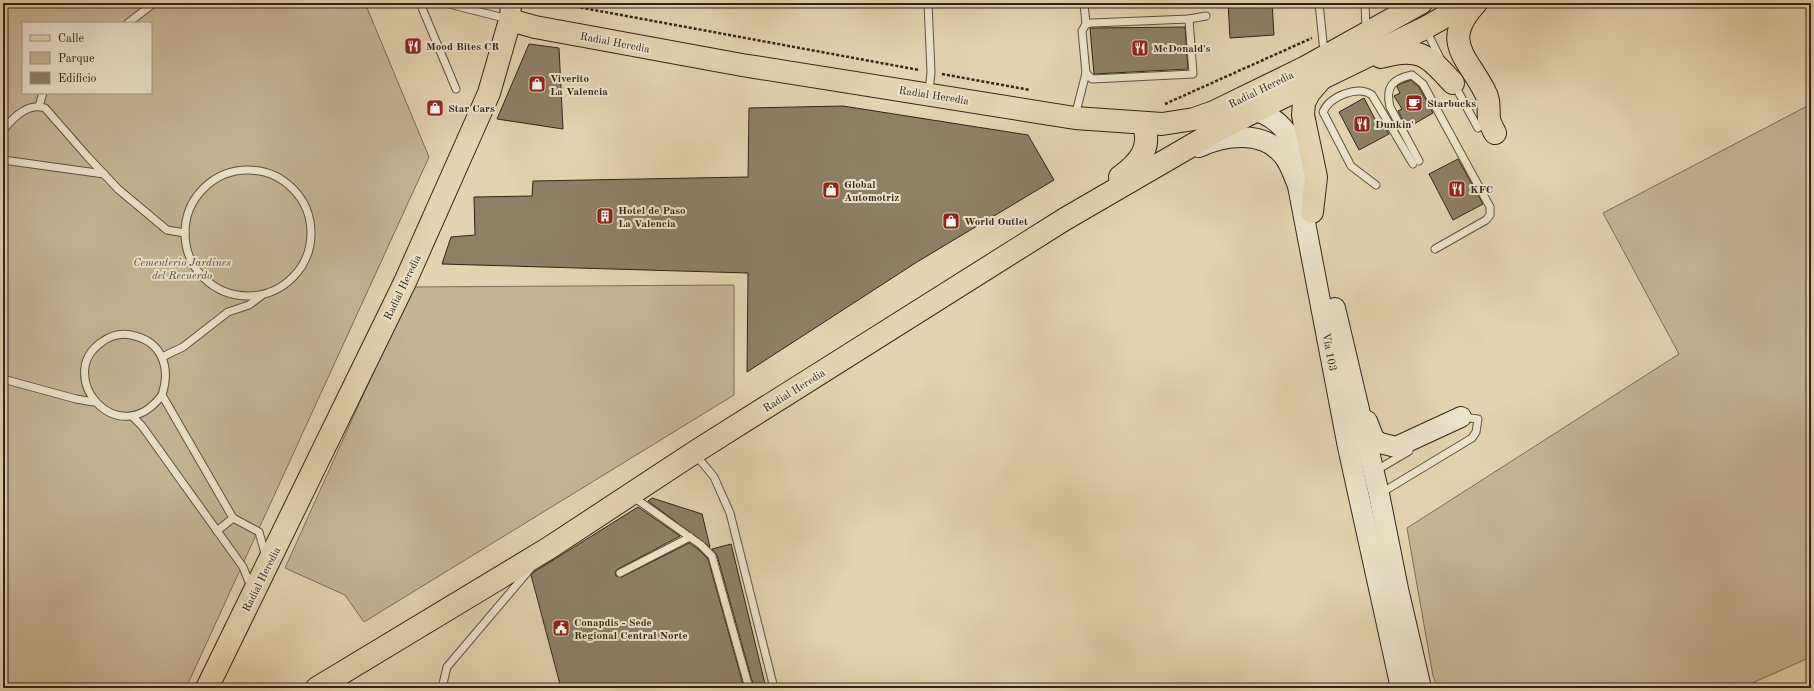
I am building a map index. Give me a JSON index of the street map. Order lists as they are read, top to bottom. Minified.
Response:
{"streets":{"main road":["Radial Heredia","Vía 103"]},"crossings":[["Radial Heredia","Vía 103"]],"parks":["Cementerio Jardines del Recuerdo"],"places":{"restaurant":["Mood Bites CR","McDonald's","Dunkin'","KFC"],"shop":["Viverito La Valencia","Star Cars","Global Automotriz","World Outlet"],"cafe":["Starbucks"],"building":["Hotel de Paso La Valencia"],"public building":["Conapdis - Sede Regional Central Norte"]},"legend":["Calle","Parque","Edificio"]}
